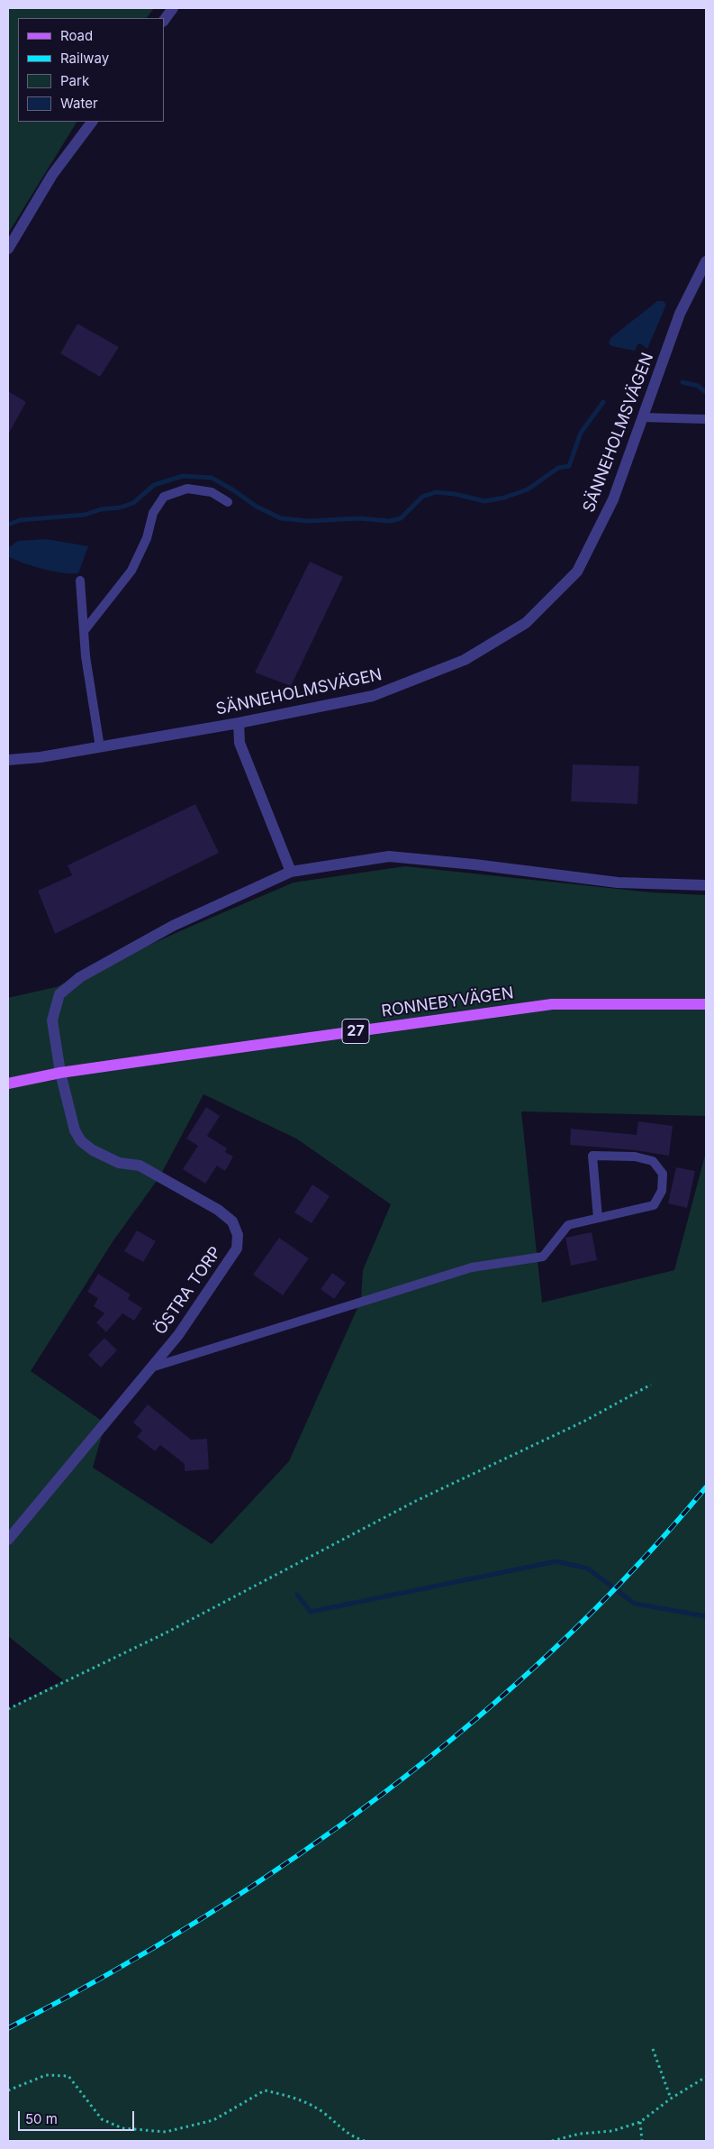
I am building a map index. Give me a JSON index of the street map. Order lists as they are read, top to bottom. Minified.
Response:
{"streets":{"main road":["RONNEBYVÄGEN","27"],"street":["SÄNNEHOLMSVÄGEN","ÖSTRA TORP"]},"crossings":[["RONNEBYVÄGEN","ÖSTRA TORP"]],"legend":["Road","Railway","Park","Water"],"scale_bar":"50 m"}
